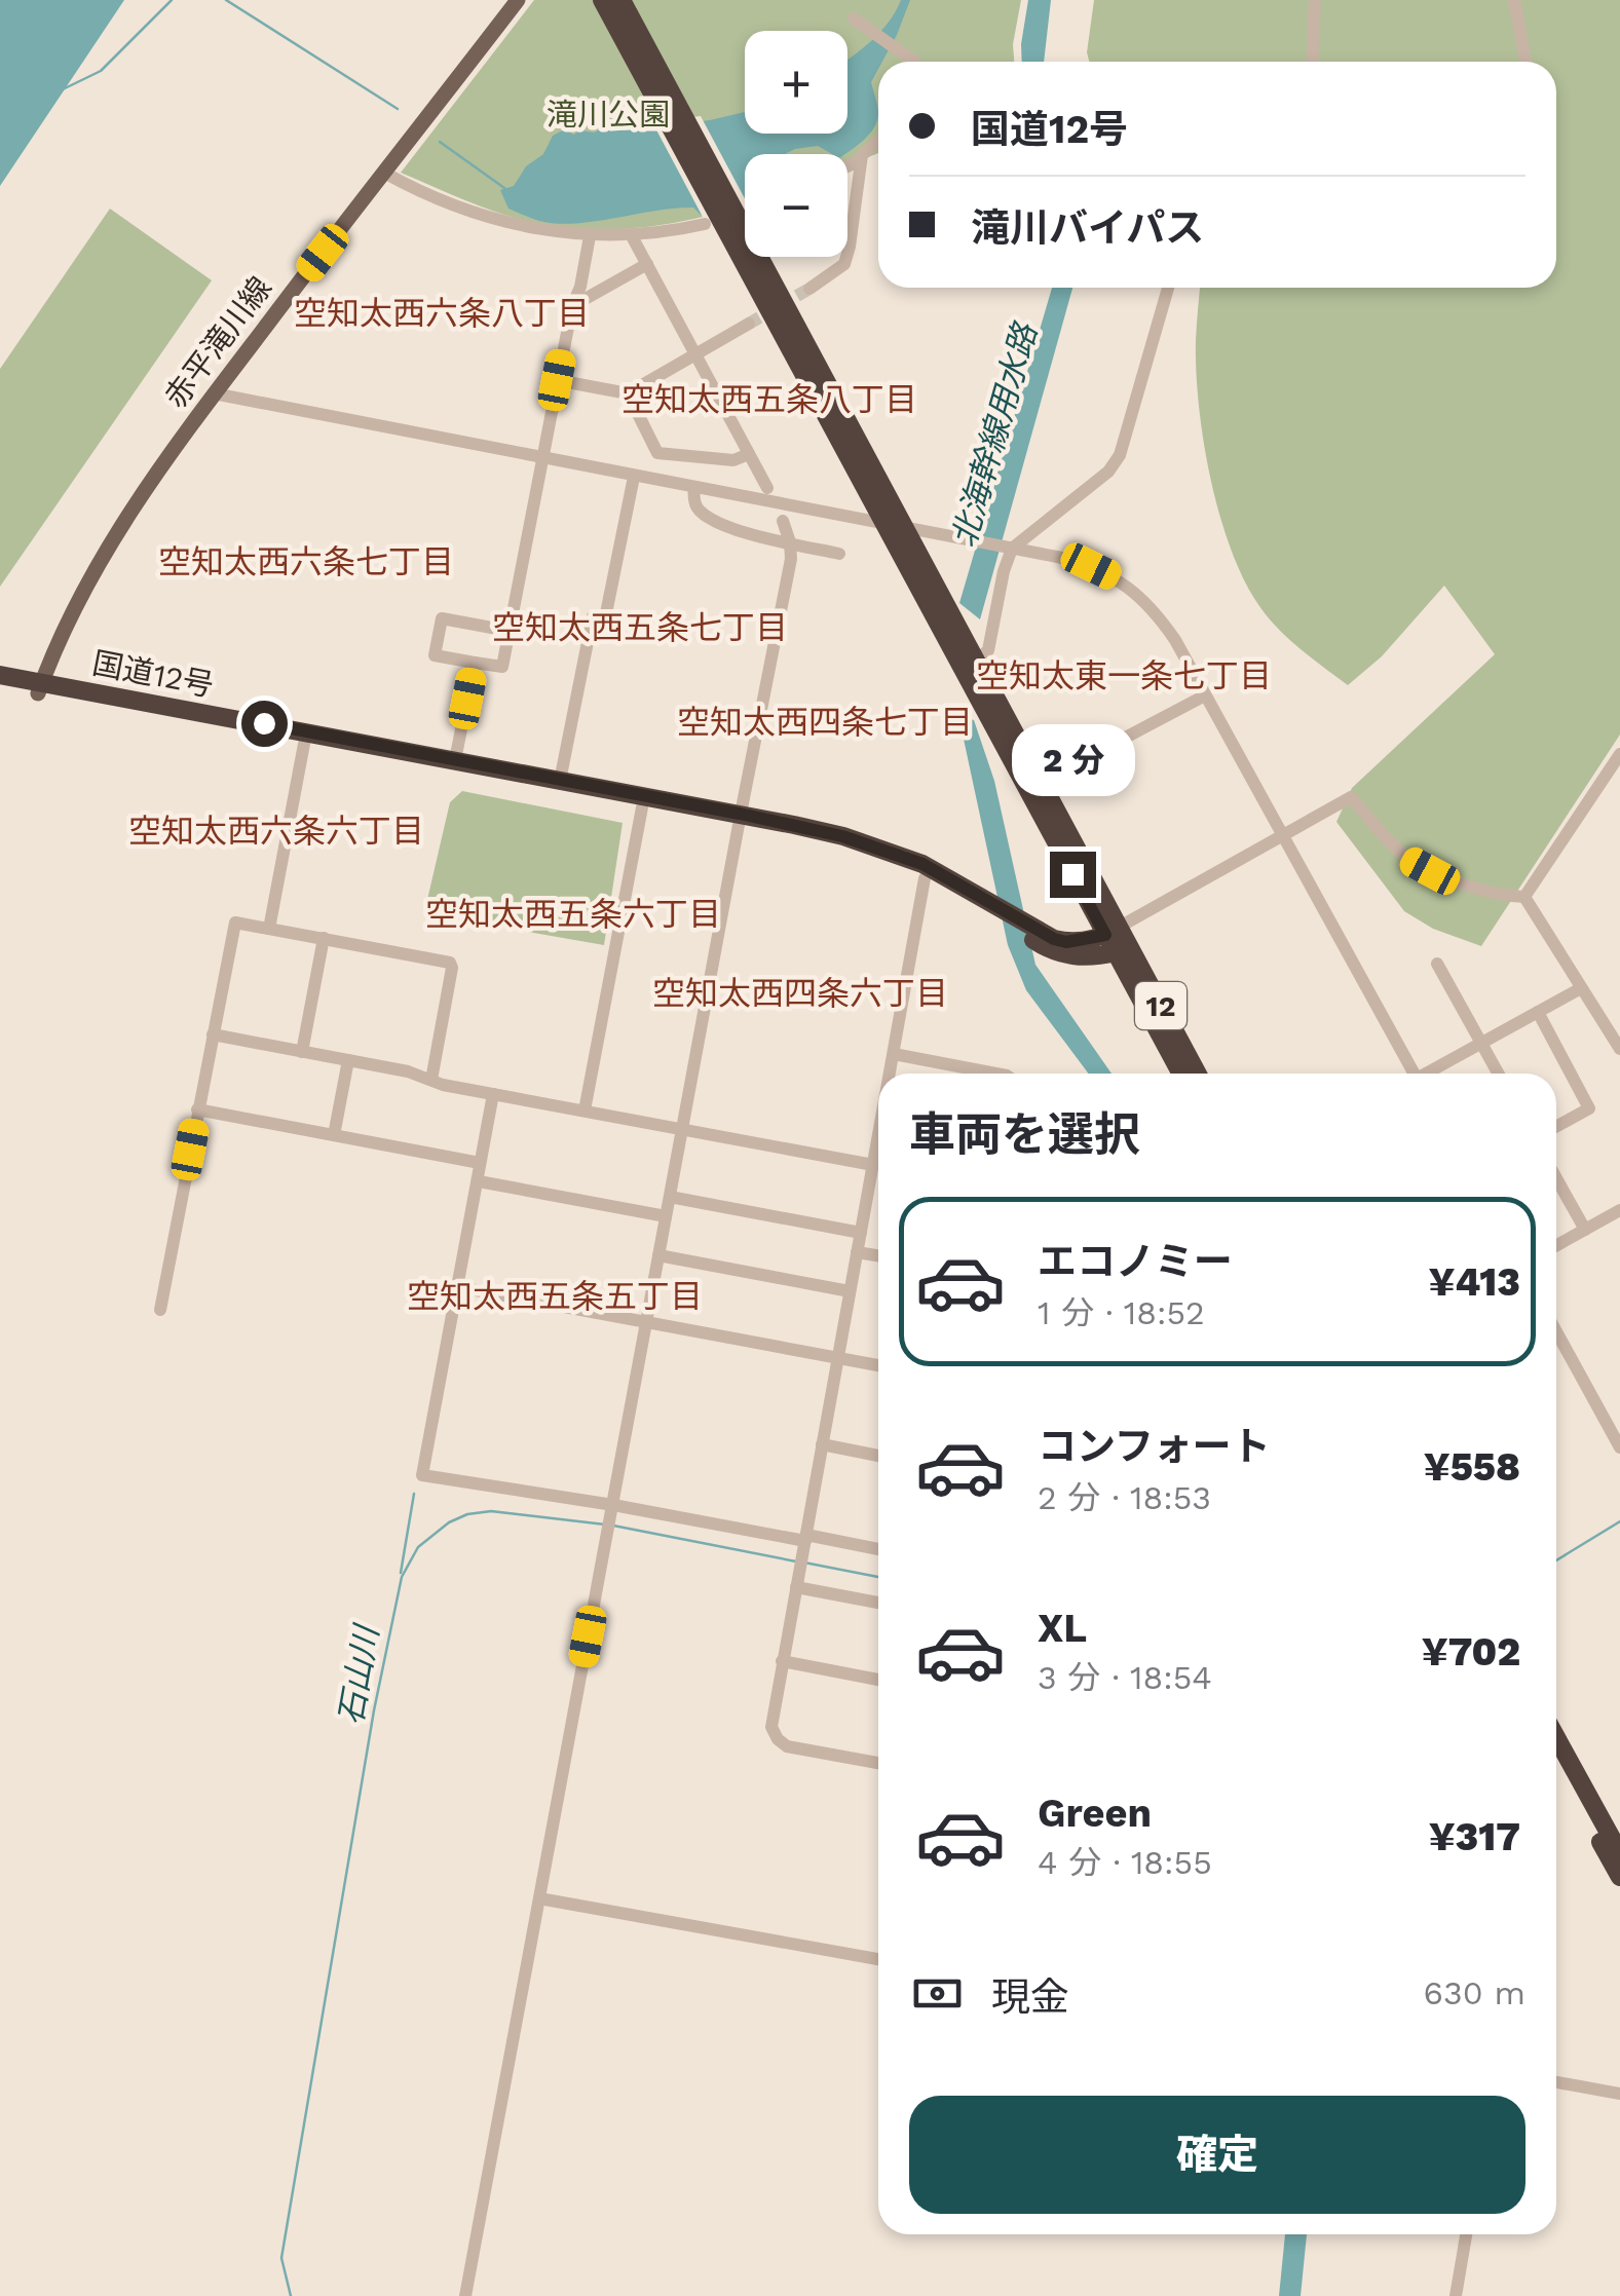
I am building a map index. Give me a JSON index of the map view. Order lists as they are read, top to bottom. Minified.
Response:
{"streets":{"highway":["国道12号","12"],"main road":["赤平滝川線"]},"crossings":[["赤平滝川線","国道12号"],["国道12号","12"]],"districts":["空知太西六条八丁目","空知太西五条八丁目","空知太西六条七丁目","空知太西五条七丁目","空知太東一条七丁目","空知太西四条七丁目","空知太西六条六丁目","空知太西五条六丁目","空知太西四条六丁目","空知太西五条五丁目"],"water":["北海幹線用水路","石山川"],"parks":["滝川公園"],"page":{"map_buttons":["+","−"],"banner":["国道12号","滝川バイパス"],"bubble":"2 分","heading":"車両を選択","list":[{"name":"エコノミー","note":"1 分 · 18:52","value":"¥413"},{"name":"コンフォート","note":"2 分 · 18:53","value":"¥558"},{"name":"XL","note":"3 分 · 18:54","value":"¥702"},{"name":"Green","note":"4 分 · 18:55","value":"¥317"}],"pay":["現金","630 m"],"buttons":"確定"}}
